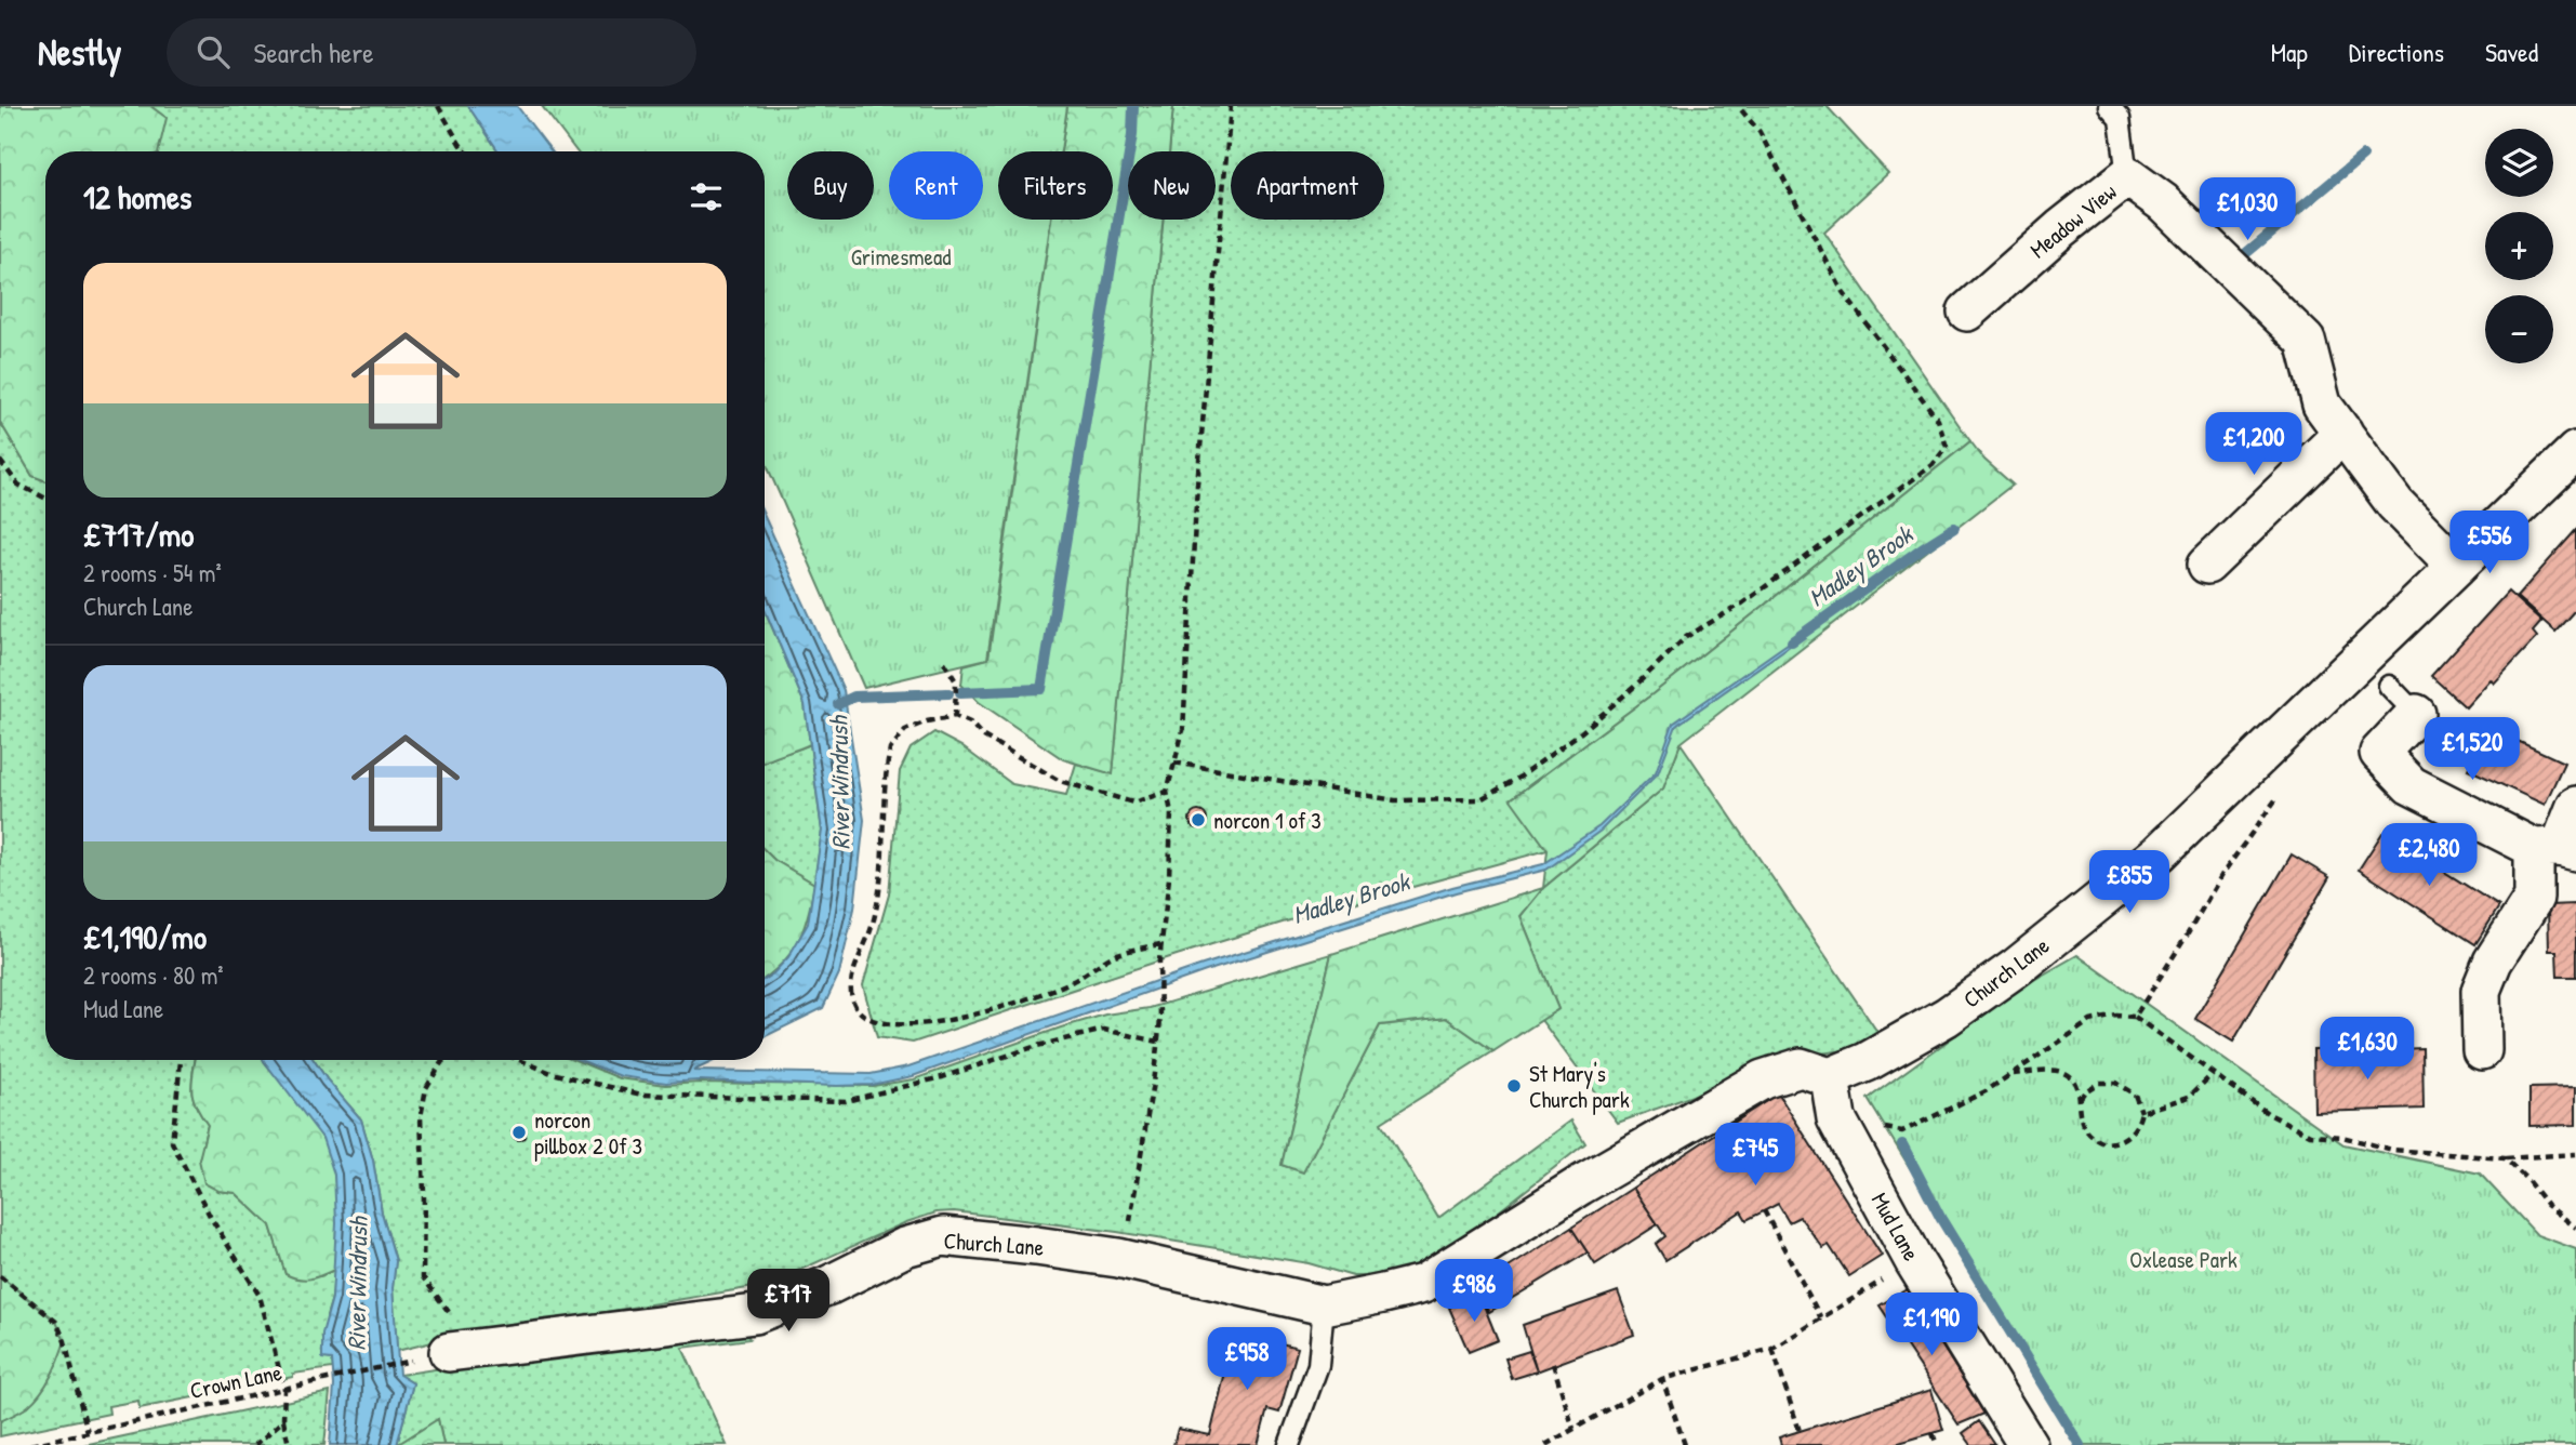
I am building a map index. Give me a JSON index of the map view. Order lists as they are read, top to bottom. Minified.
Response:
{"streets":{"street":["Meadow View","Church Lane","Mud Lane"],"path":["Crown Lane"]},"crossings":[["Meadow View","Church Lane"],["Church Lane","Mud Lane"],["Church Lane","Crown Lane"]],"water":["Madley Brook","River Windrush"],"parks":["Grimesmead","Oxlease Park"],"places":["norcon 1 of 3","St Mary's Church park","norcon pillbox 2 0f 3"],"page":{"header":"Nestly","search":"Search here","nav":["Map","Directions","Saved"],"map_buttons":["+","−"],"chip":["Buy","Rent","Filters","New","Apartment"],"heading":"12 homes","price":["£1,030","£1,200","£556","£1,520","£2,480","£855","£1,630","£745","£986","£717","£1,190","£958"],"list":[{"name":"£717/mo","note":"2 rooms · 54 m² · Church Lane"},{"name":"£1,190/mo","note":"2 rooms · 80 m² · Mud Lane"}]}}
